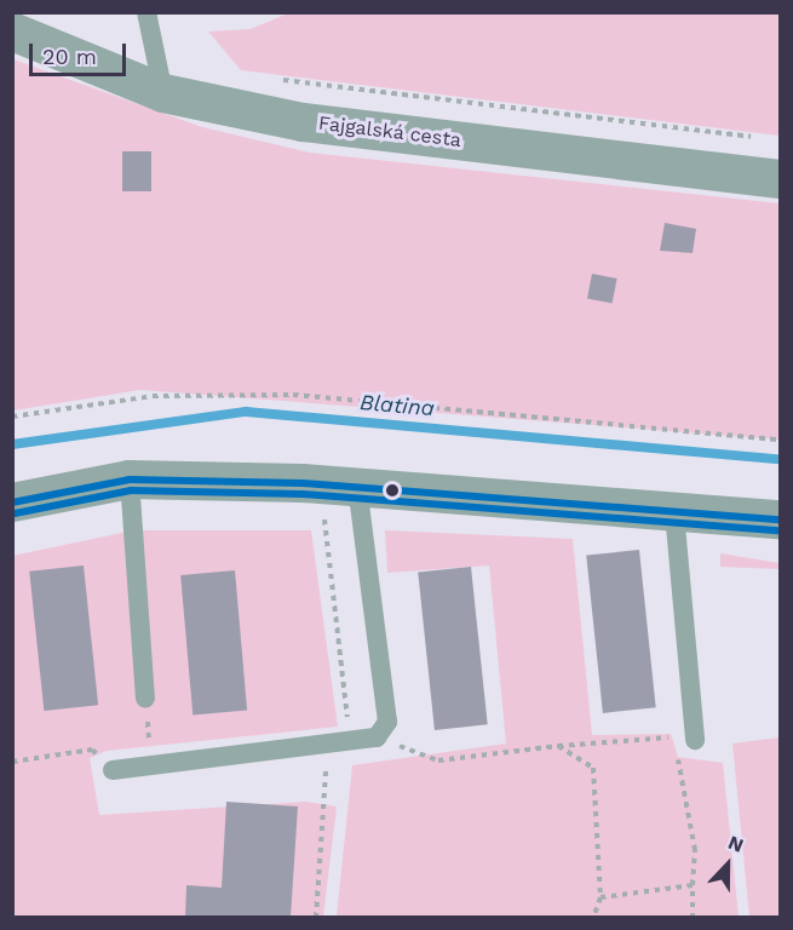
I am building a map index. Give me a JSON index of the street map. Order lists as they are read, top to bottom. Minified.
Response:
{"streets":{"street":["Fajgalská cesta"]},"water":["Blatina"],"scale_bar":"20 m","north":"top"}
